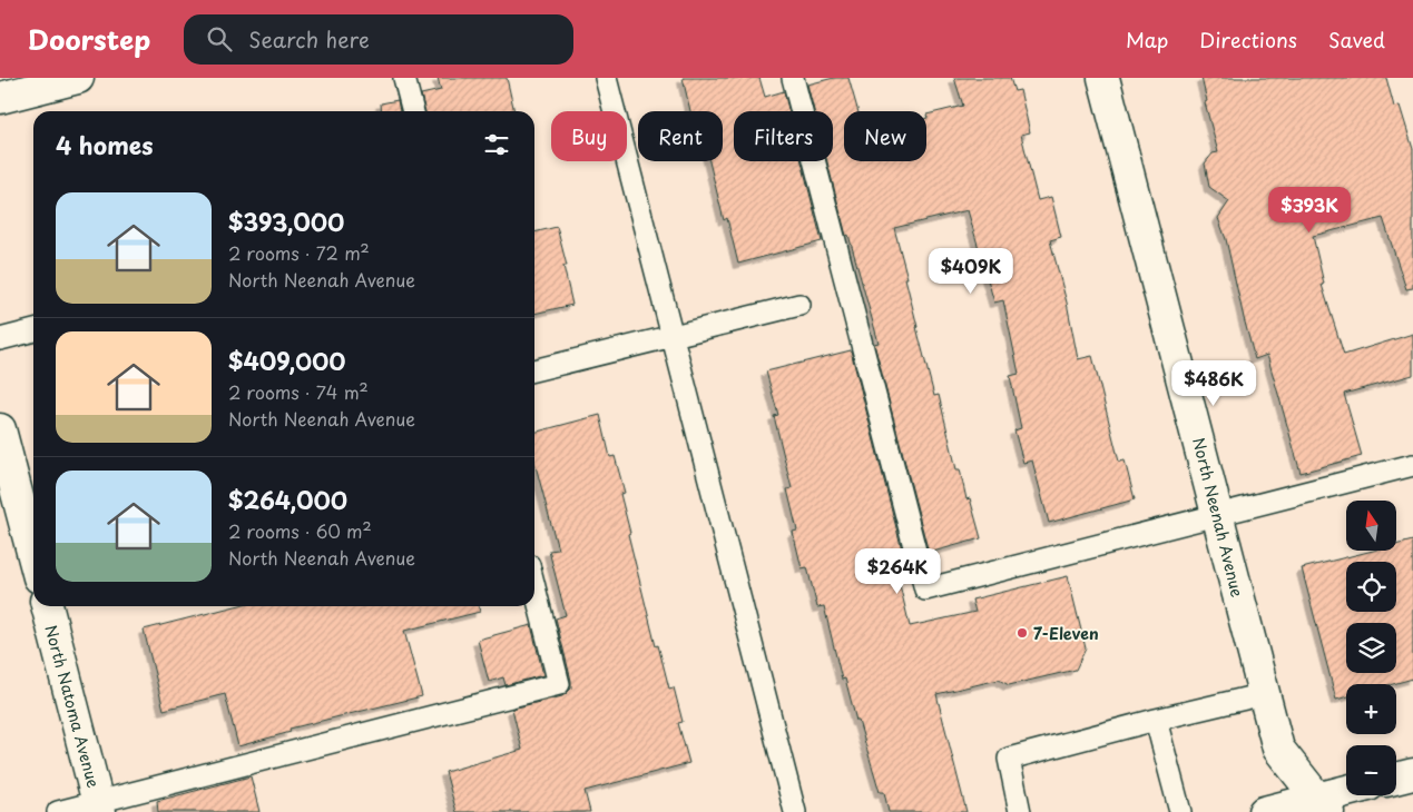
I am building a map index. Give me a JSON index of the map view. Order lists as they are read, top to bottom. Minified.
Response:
{"streets":{"street":["North Neenah Avenue","North Natoma Avenue"]},"places":["7-Eleven"],"north":"top","page":{"header":"Doorstep","search":"Search here","nav":["Map","Directions","Saved"],"chip":["Buy","Rent","Filters","New"],"heading":"4 homes","list":[{"name":"$393,000","note":"2 rooms · 72 m² · North Neenah Avenue"},{"name":"$409,000","note":"2 rooms · 74 m² · North Neenah Avenue"},{"name":"$264,000","note":"2 rooms · 60 m² · North Neenah Avenue"}],"price":["$393K","$409K","$486K","$264K"],"map_buttons":["+","−"]}}
